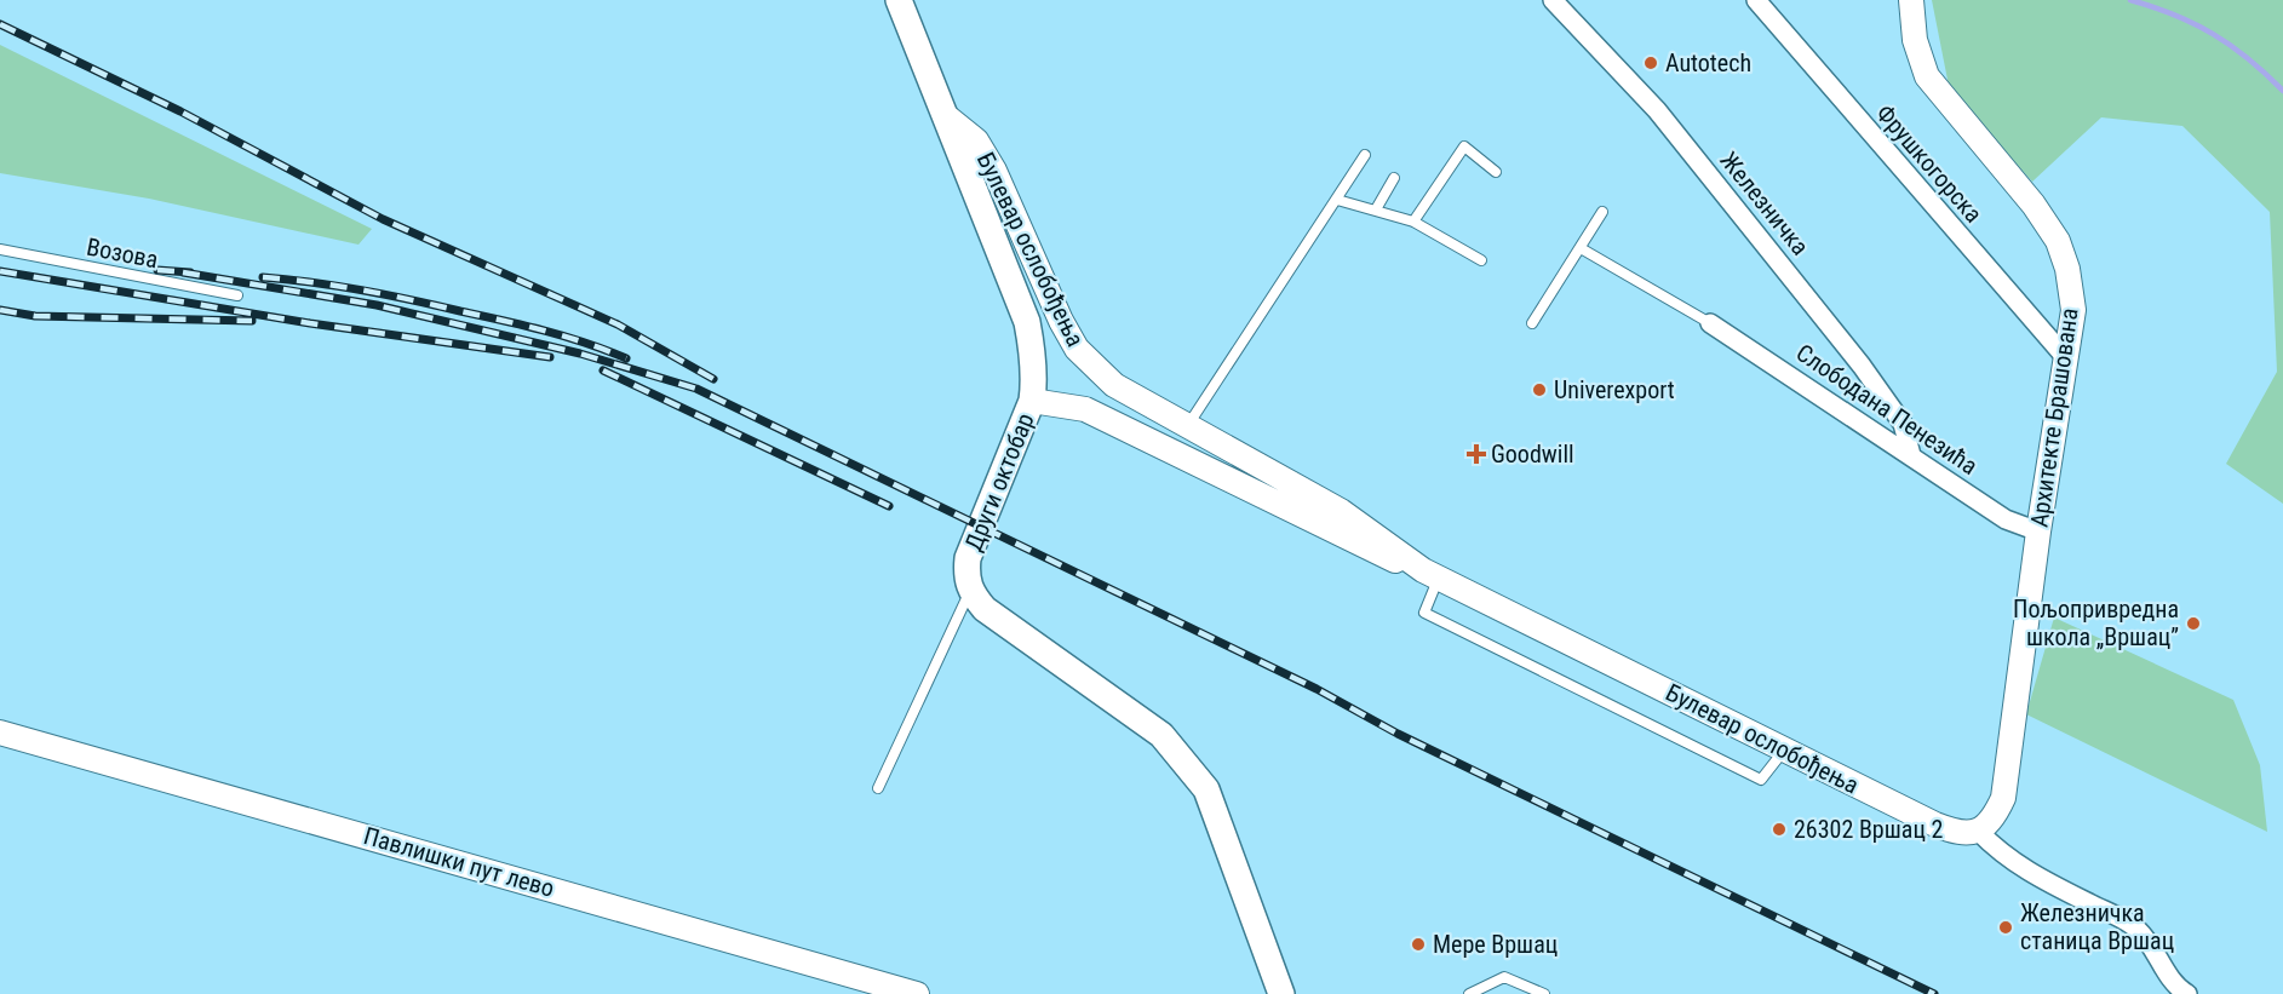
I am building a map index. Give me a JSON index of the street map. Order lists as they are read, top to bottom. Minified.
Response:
{"streets":{"main road":["Други октобар"],"street":["Фрушкогорска","Железничка","Булевар ослобођења","Слободана Пенезића","Архитекте Брашована","Павлишки пут лево"],"lane":["Возова"]},"crossings":[["Фрушкогорска","Архитекте Брашована"],["Железничка","Слободана Пенезића"],["Булевар ослобођења","Архитекте Брашована"],["Булевар ослобођења","Други октобар"],["Слободана Пенезића","Архитекте Брашована"]],"places":{"other":["Autotech","Univerexport","Пољопривредна школа „Вршац”","26302 Вршац 2","Железничка станица Вршац","Мере Вршац"],"health":["Goodwill"]}}
